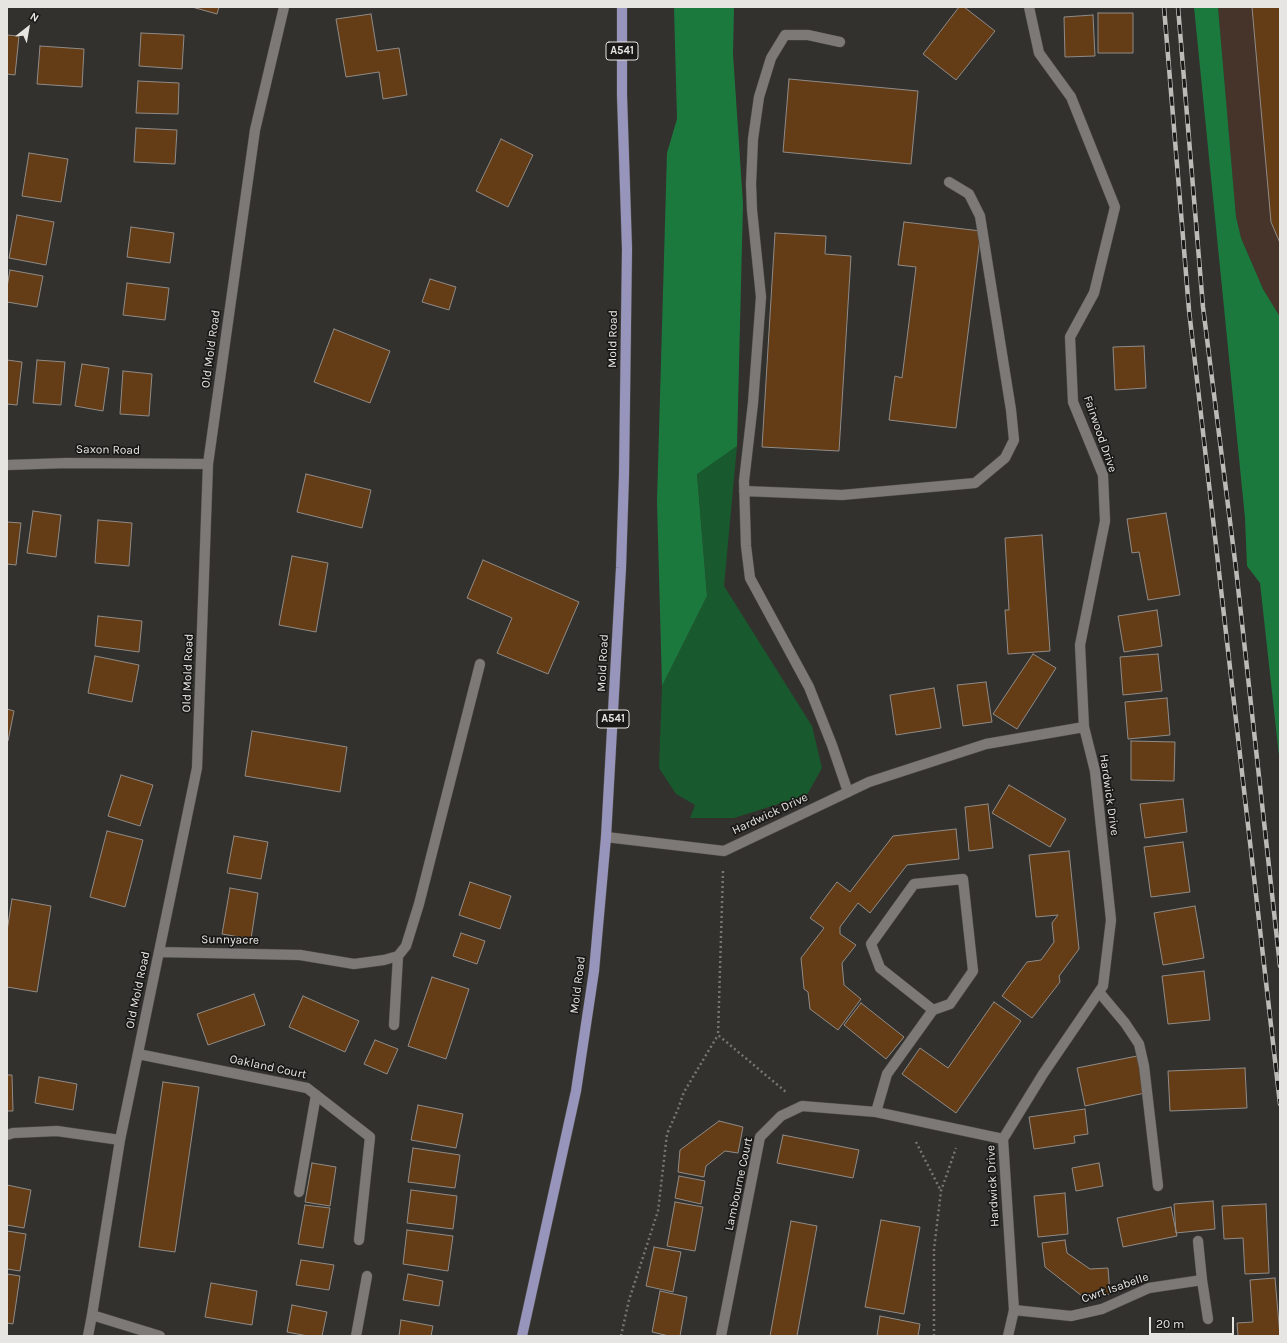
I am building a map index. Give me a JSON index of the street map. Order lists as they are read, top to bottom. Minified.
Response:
{"streets":{"main road":["A541","Mold Road"],"street":["Old Mold Road","Fairwood Drive","Saxon Road","Hardwick Drive","Sunnyacre","Oakland Court","Lambourne Court","Cwrt Isabelle"]},"crossings":[["Mold Road","Hardwick Drive"],["Old Mold Road","Saxon Road"],["Old Mold Road","Sunnyacre"],["Old Mold Road","Oakland Court"],["Fairwood Drive","Hardwick Drive"],["Hardwick Drive","Cwrt Isabelle"]],"scale_bar":"20 m","north":"top right"}
